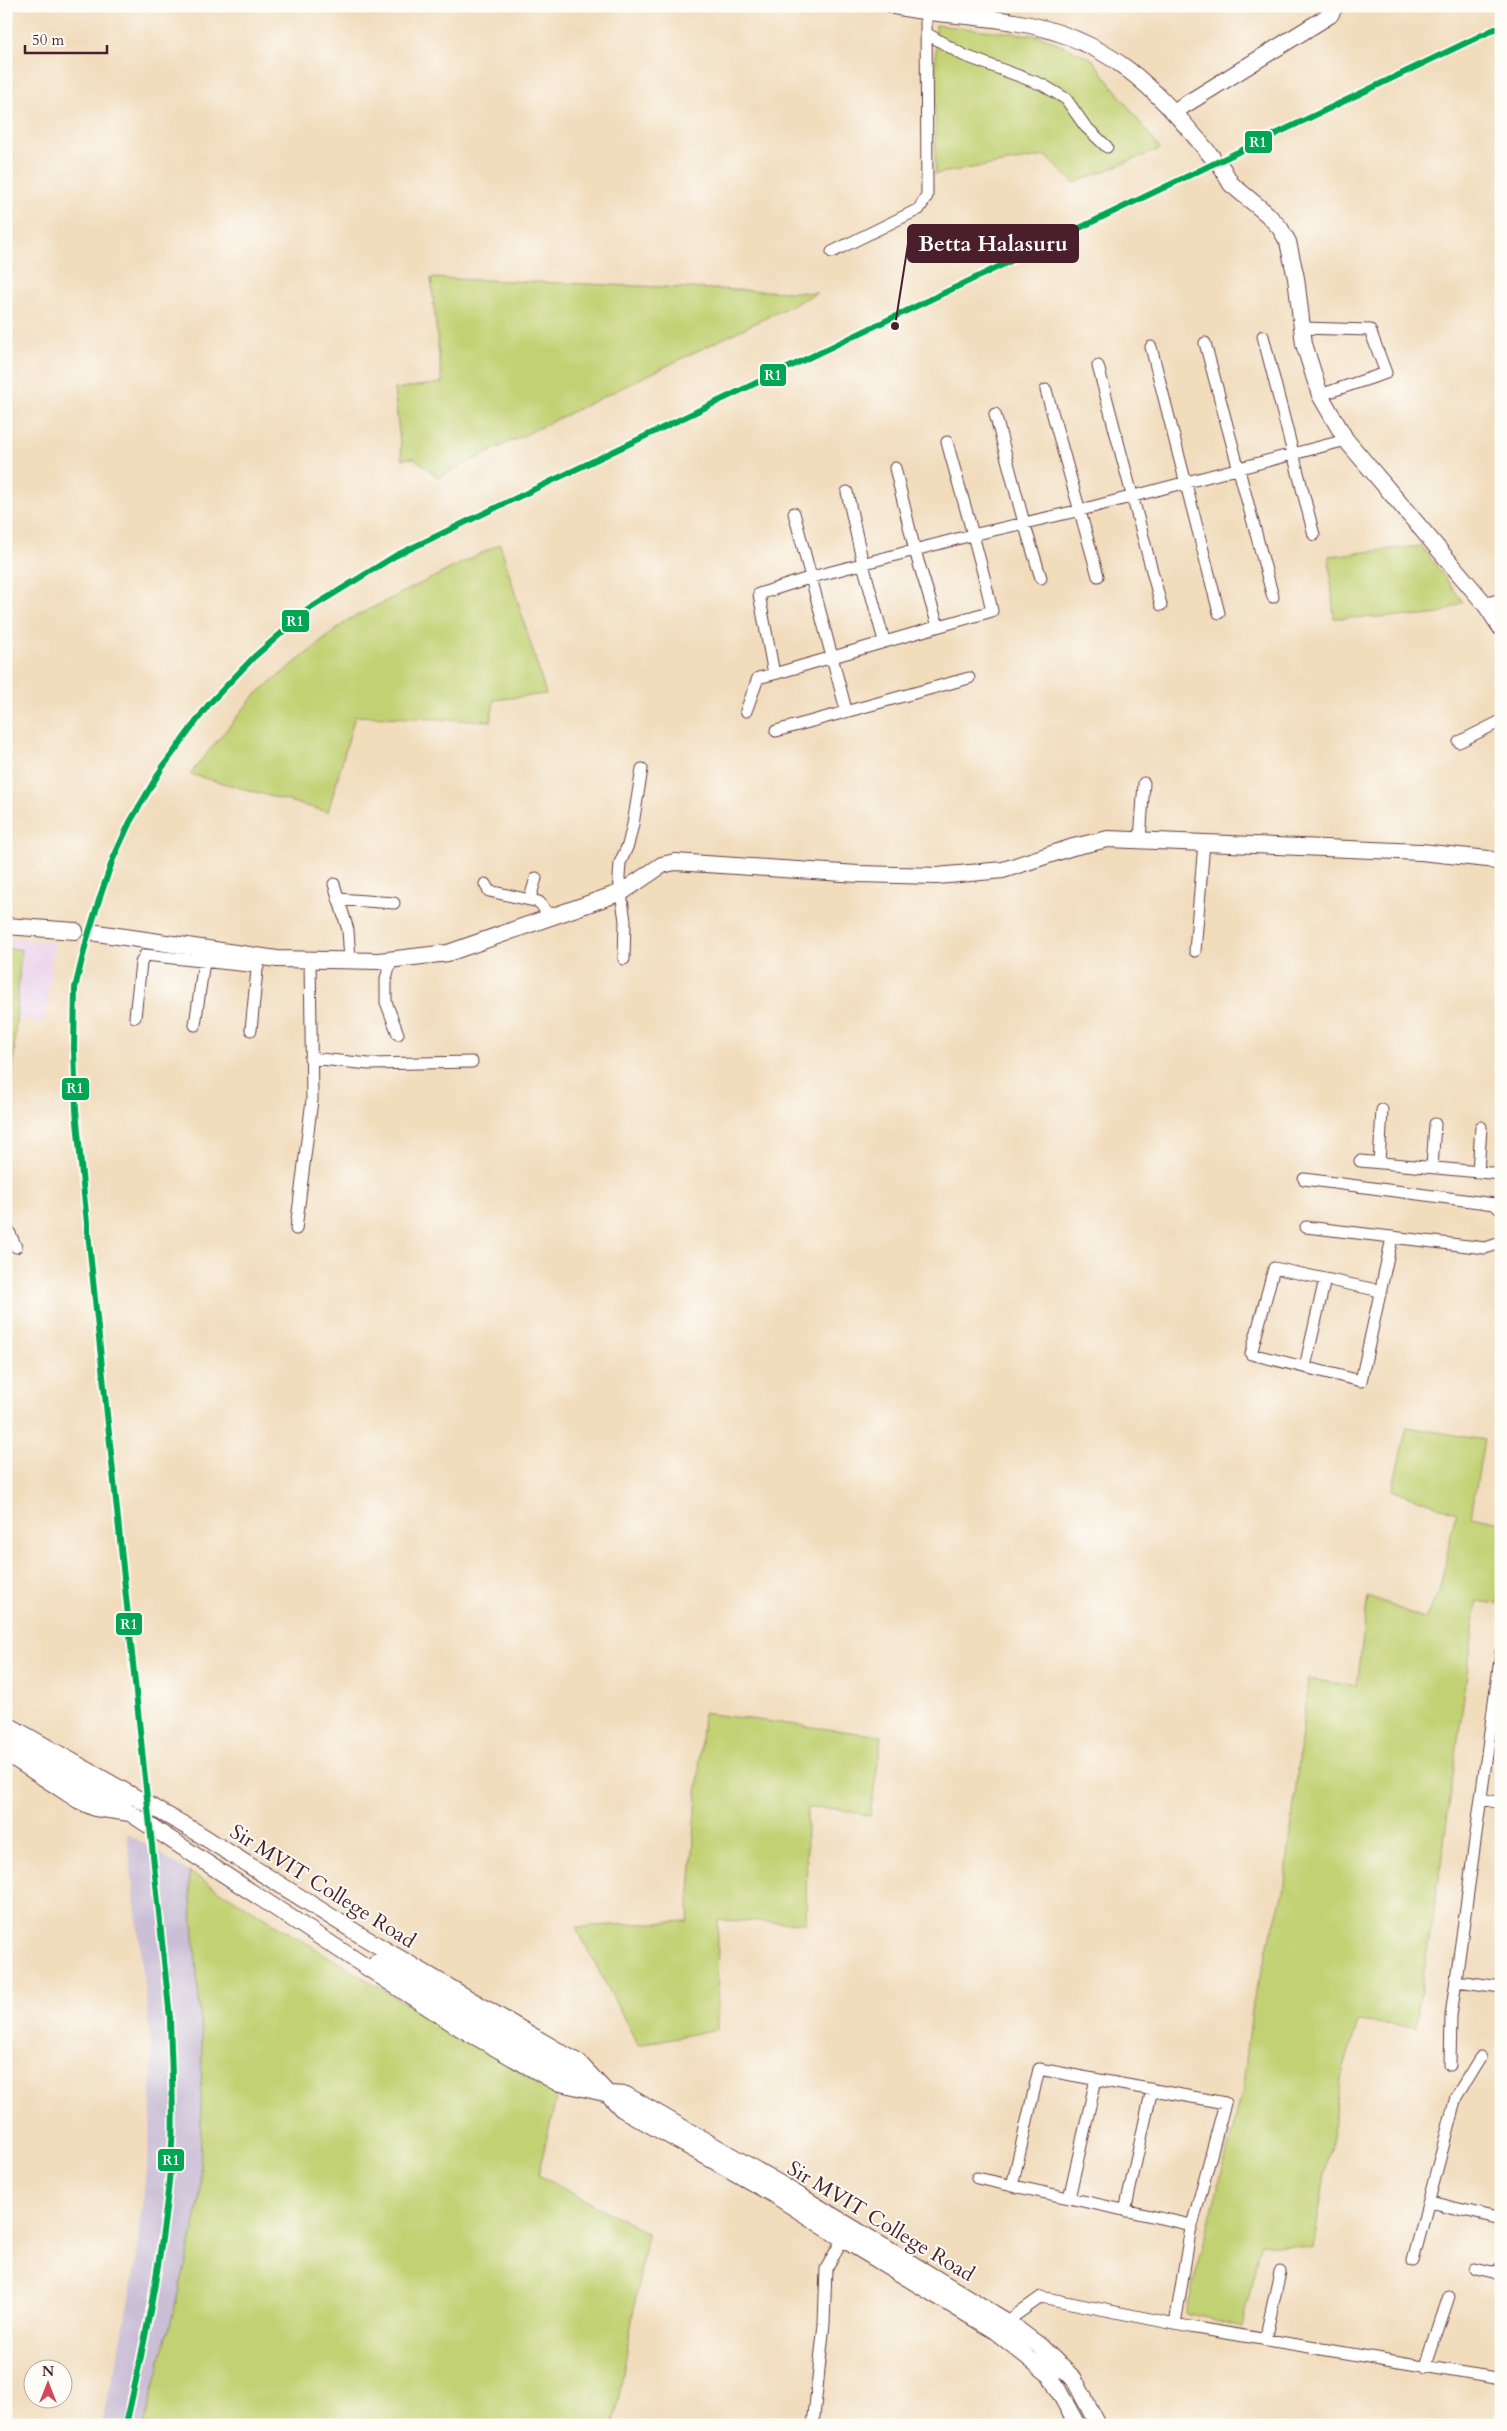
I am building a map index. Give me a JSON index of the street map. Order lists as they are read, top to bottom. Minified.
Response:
{"streets":{"street":["Sir MVIT College Road"]},"places":["Betta Halasuru"],"lines":["transit line R1"],"scale_bar":"50 m","north":"top"}
